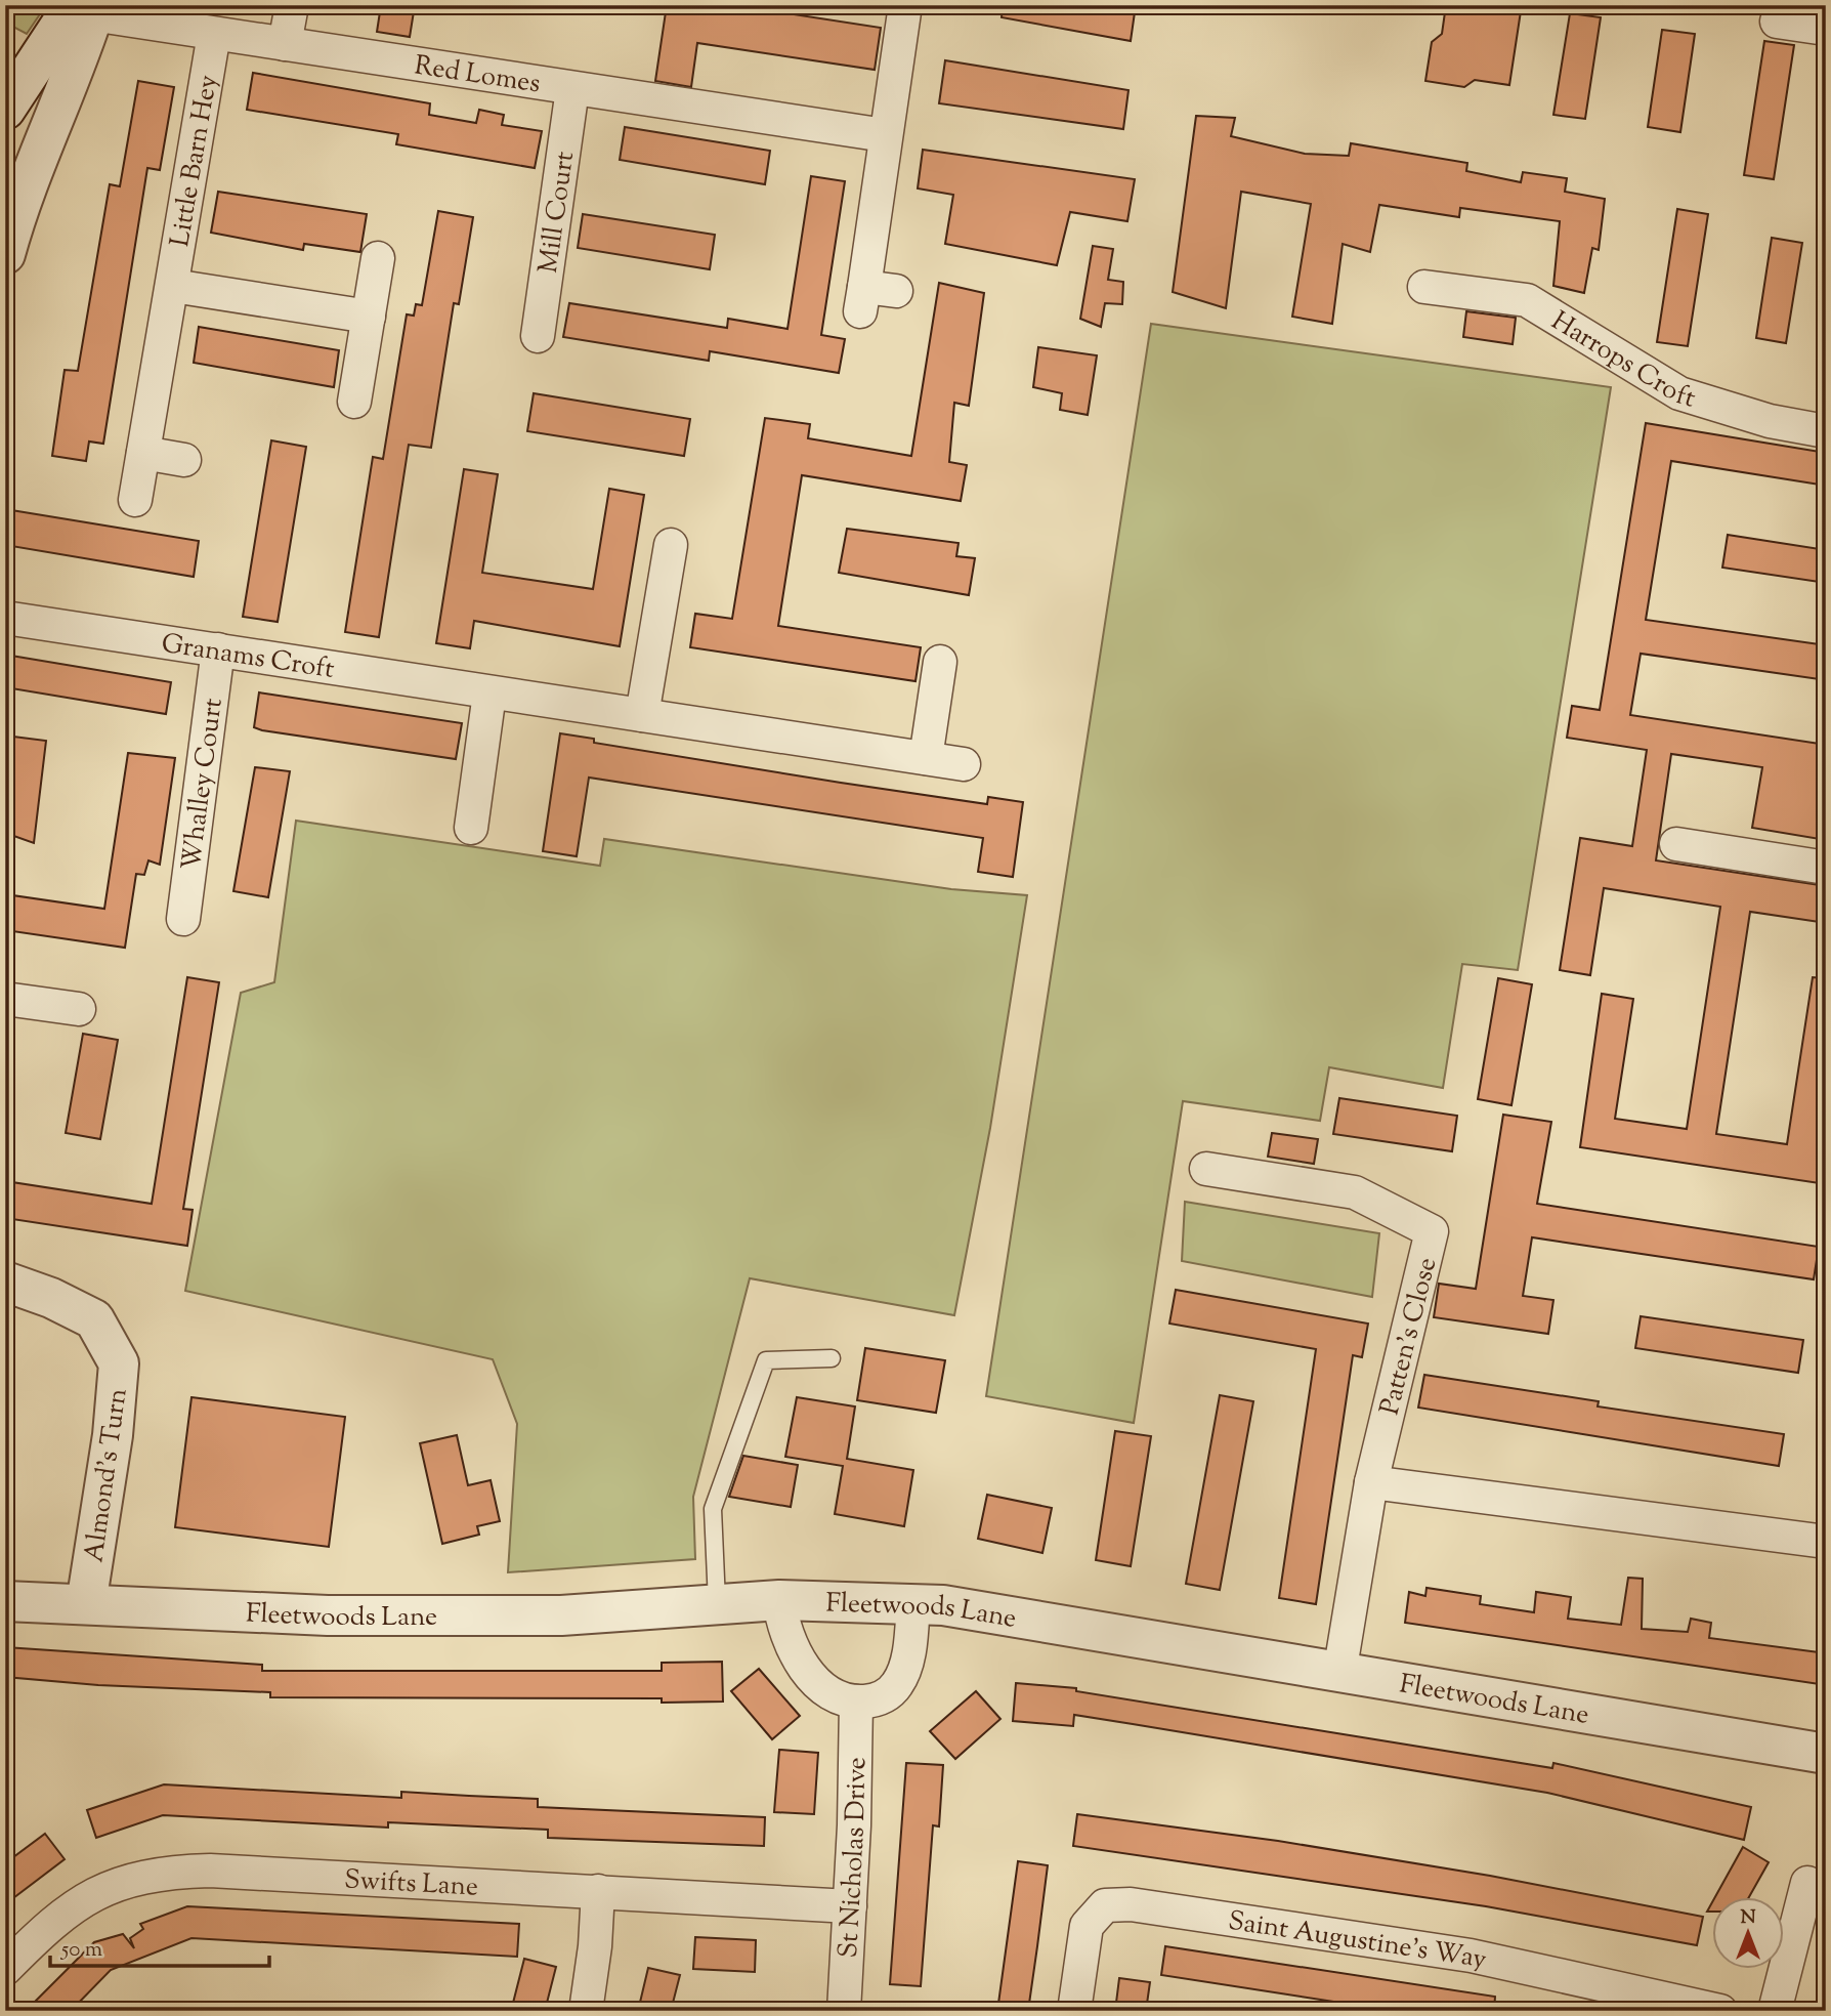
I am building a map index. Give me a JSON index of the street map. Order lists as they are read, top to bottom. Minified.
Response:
{"streets":{"street":["Red Lomes","Little Barn Hey","Mill Court","Harrops Croft","Granams Croft","Whalley Court","Patten's Close","Almond's Turn","Fleetwoods Lane","St Nicholas Drive","Swifts Lane","Saint Augustine's Way"]},"crossings":[["Red Lomes","Little Barn Hey"],["Red Lomes","Mill Court"],["Granams Croft","Whalley Court"],["Patten's Close","Fleetwoods Lane"],["Almond's Turn","Fleetwoods Lane"],["St Nicholas Drive","Swifts Lane"]],"scale_bar":"50 m","north":"top"}
